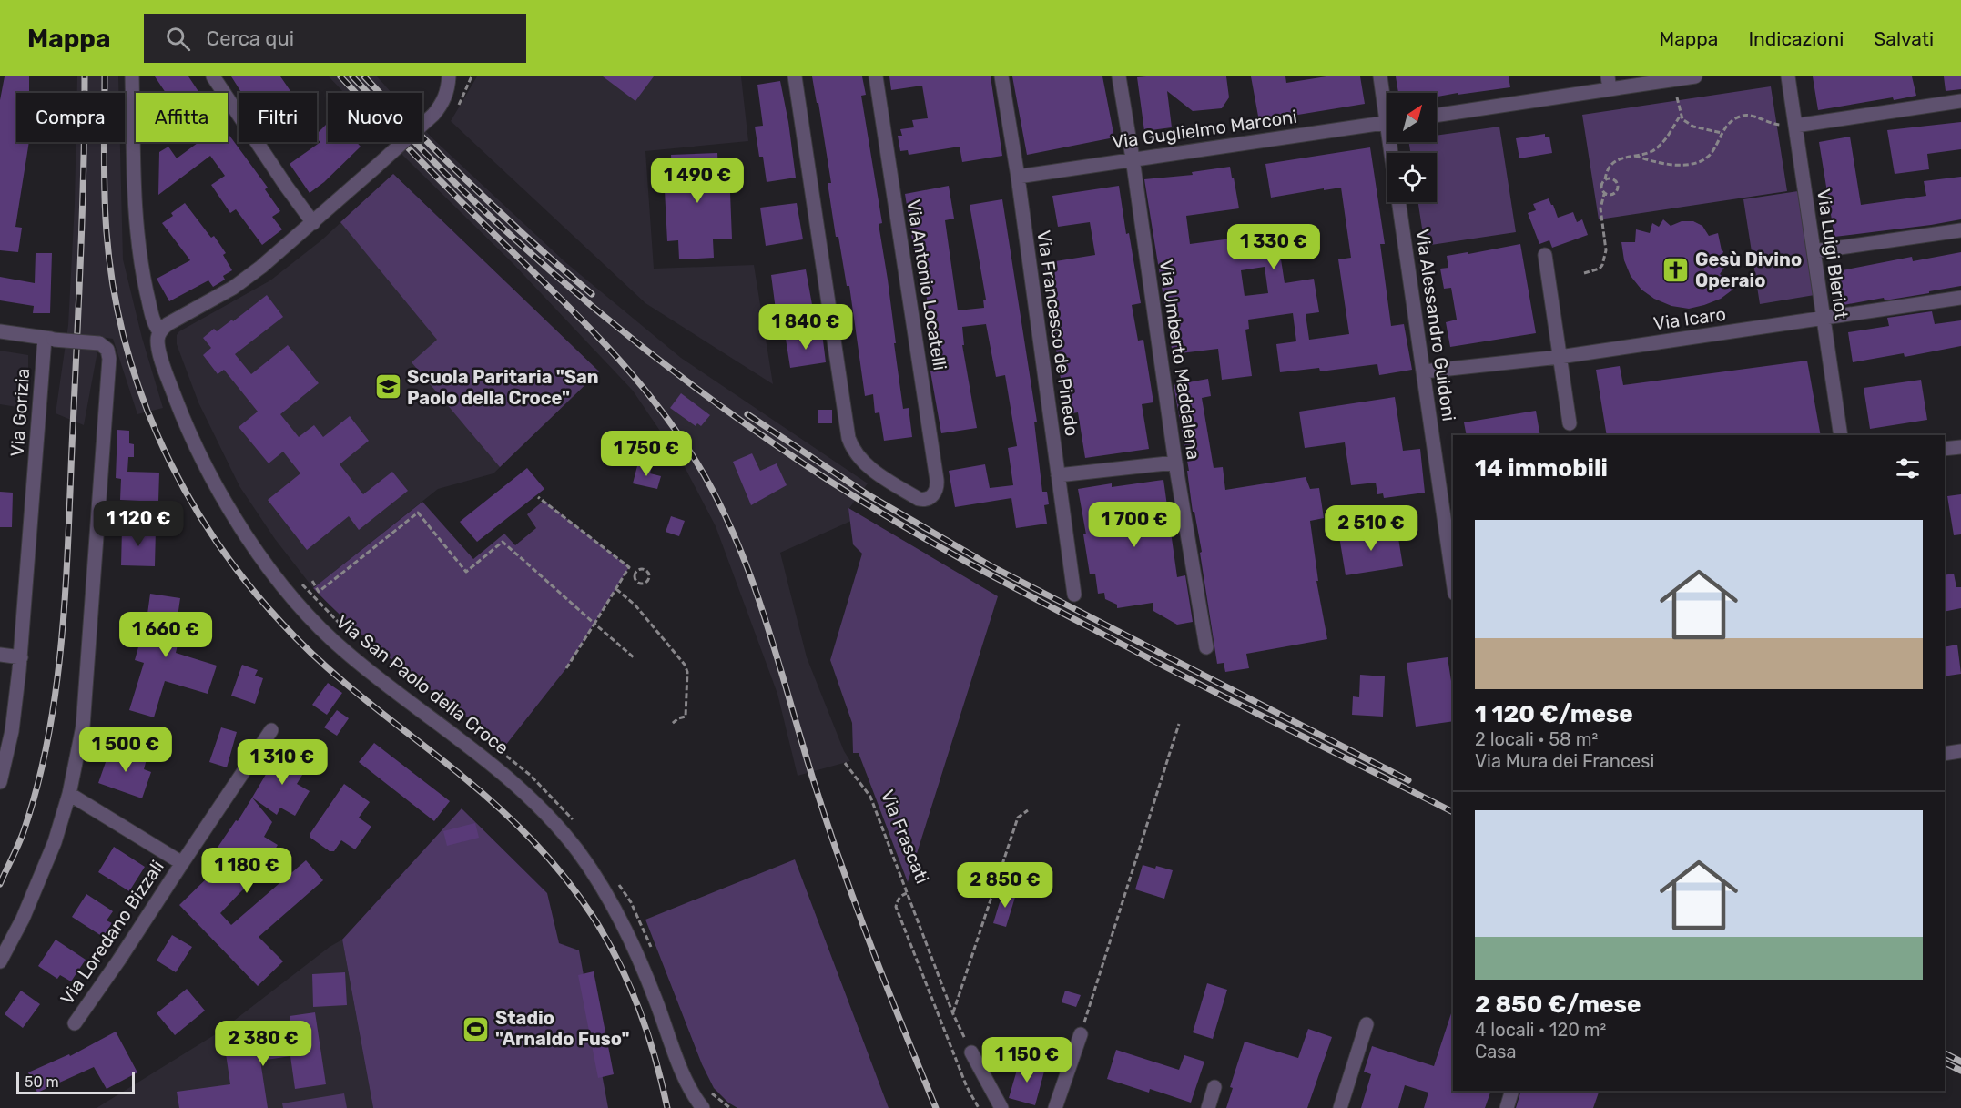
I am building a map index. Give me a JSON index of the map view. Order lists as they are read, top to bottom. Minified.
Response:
{"streets":{"street":["Via Guglielmo Marconi","Via Luigi Bleriot","Via Antonio Locatelli","Via Icaro","Via Alessandro Guidoni","Via Francesco de Pinedo","Via Umberto Maddalena","Via Gorizia","Via San Paolo della Croce","Via Loredano Bizzali"],"path":["Via Frascati"]},"crossings":[["Via Guglielmo Marconi","Via Francesco de Pinedo"],["Via Guglielmo Marconi","Via Umberto Maddalena"],["Via Luigi Bleriot","Via Icaro"],["Via Icaro","Via Alessandro Guidoni"]],"places":{"church":["Gesù Divino Operaio"],"school or university":["Scuola Paritaria \"San Paolo della Croce\""],"sports":["Stadio \"Arnaldo Fuso\""]},"scale_bar":"50 m","north":"top right","page":{"header":"Mappa","search":"Cerca qui","nav":["Mappa","Indicazioni","Salvati"],"chip":["Compra","Affitta","Filtri","Nuovo"],"price":["1 490 €","1 330 €","1 840 €","1 750 €","1 120 €","1 700 €","2 510 €","1 660 €","1 500 €","1 310 €","1 180 €","2 850 €","2 380 €","1 150 €"],"heading":"14 immobili","list":[{"name":"1 120 €/mese","note":"2 locali · 58 m² · Via Mura dei Francesi"},{"name":"2 850 €/mese","note":"4 locali · 120 m² · Casa"}],"scale":"50 m"}}
